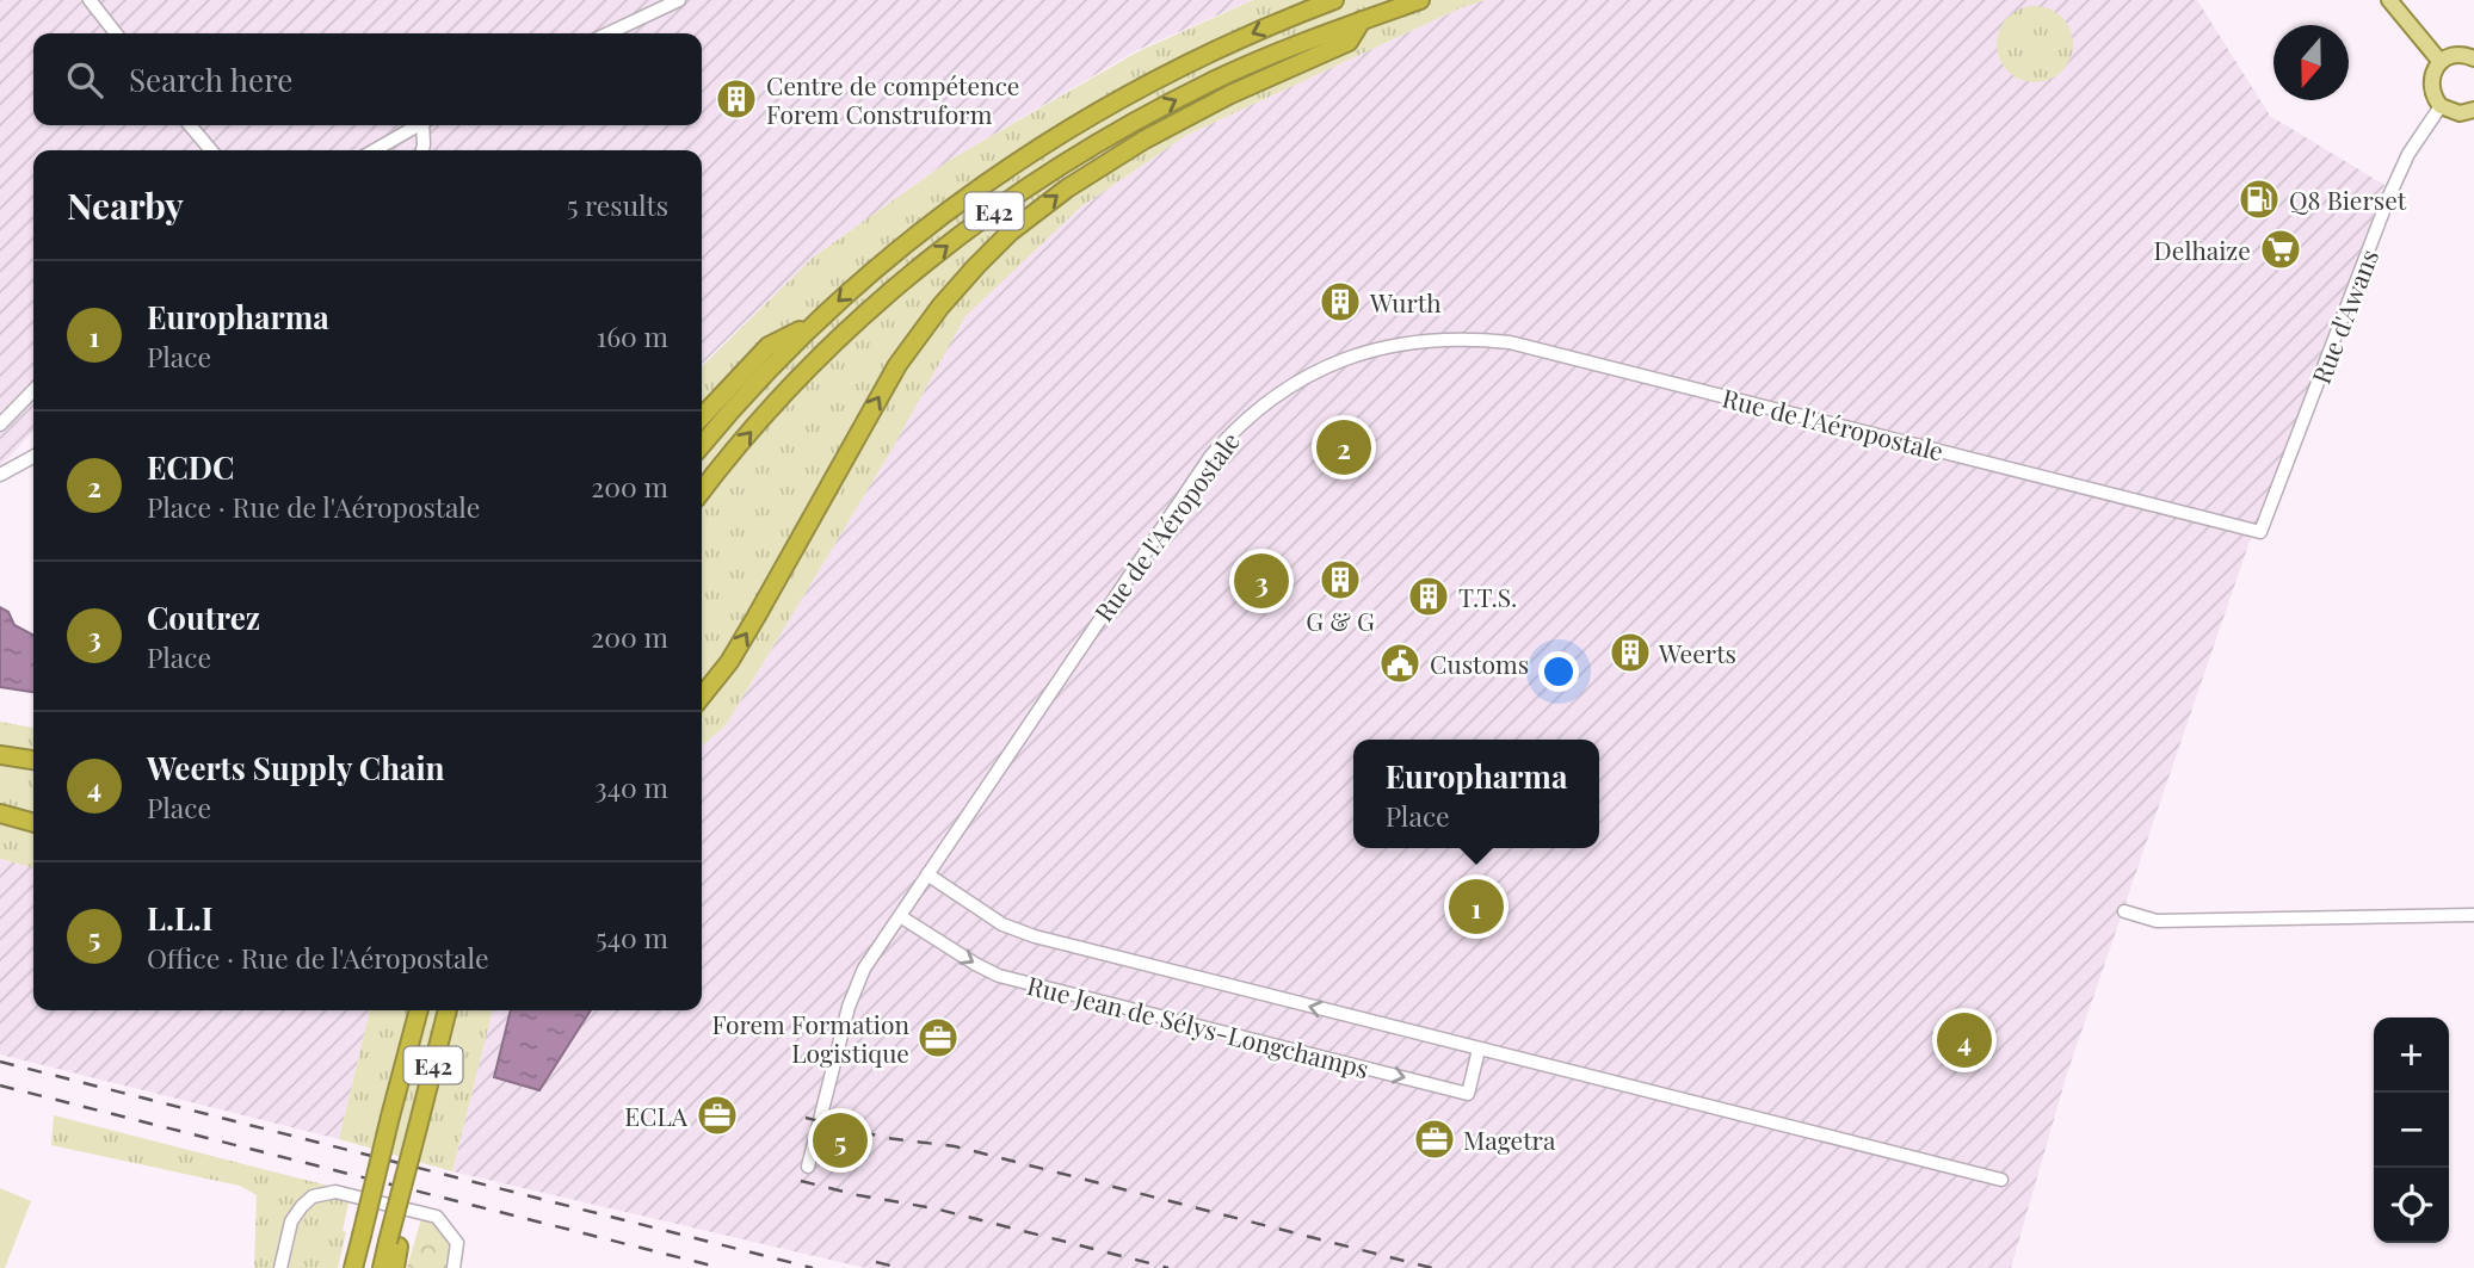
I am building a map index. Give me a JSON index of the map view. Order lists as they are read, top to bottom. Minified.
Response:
{"streets":{"highway":["E42"],"street":["Rue d'Awans","Rue de l'Aéropostale","Rue Jean de Sélys-Longchamps"]},"crossings":[["Rue d'Awans","Rue de l'Aéropostale"],["Rue de l'Aéropostale","Rue Jean de Sélys-Longchamps"]],"places":{"building":["Centre de compétence Forem Construform","Wurth","G & G","T.T.S.","Weerts"],"fuel station":["Q8 Bierset"],"supermarket":["Delhaize"],"public building":["Customs"],"office":["Forem Formation Logistique","ECLA","Magetra"]},"north":"bottom","page":{"search":"Search here","heading":["Nearby","5 results"],"list":[{"mark":"1","name":"Europharma","note":"Place","value":"160 m"},{"mark":"2","name":"ECDC","note":"Place · Rue de l'Aéropostale","value":"200 m"},{"mark":"3","name":"Coutrez","note":"Place","value":"200 m"},{"mark":"4","name":"Weerts Supply Chain","note":"Place","value":"340 m"},{"mark":"5","name":"L.L.I","note":"Office · Rue de l'Aéropostale","value":"540 m"}],"pins":["2","3","1","4","5"],"popup":["Europharma","Place"],"map_buttons":["+","−"]}}
